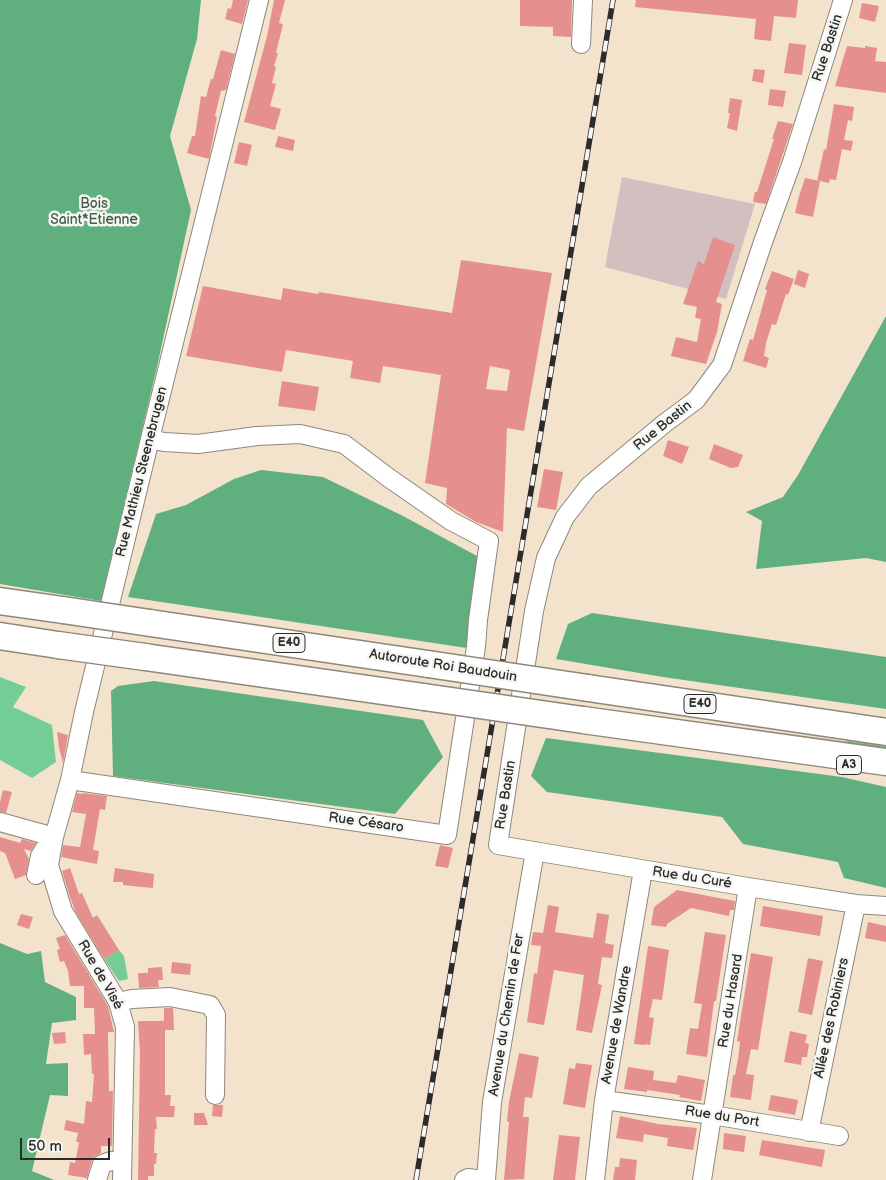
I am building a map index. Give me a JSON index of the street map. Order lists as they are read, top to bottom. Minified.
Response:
{"streets":{"highway":["E40","Autoroute Roi Baudouin","A3"],"street":["Rue Bastin","Rue Mathieu Steenebrugen","Rue Césaro","Rue du Curé","Rue de Visé","Rue du Hasard","Avenue du Chemin de Fer","Allée des Robiniers","Avenue de Wandre","Rue du Port"]},"crossings":[["Rue Bastin","Rue du Curé"],["Rue Mathieu Steenebrugen","Rue Césaro"],["Rue Mathieu Steenebrugen","Rue de Visé"],["E40","A3"],["Rue Césaro","Rue de Visé"],["Rue du Curé","Rue du Hasard"],["Rue du Curé","Avenue du Chemin de Fer"],["Rue du Curé","Allée des Robiniers"],["Rue du Curé","Avenue de Wandre"],["Rue du Hasard","Rue du Port"],["Allée des Robiniers","Rue du Port"],["Avenue de Wandre","Rue du Port"]],"parks":["Bois Saint*Etienne"],"scale_bar":"50 m"}
